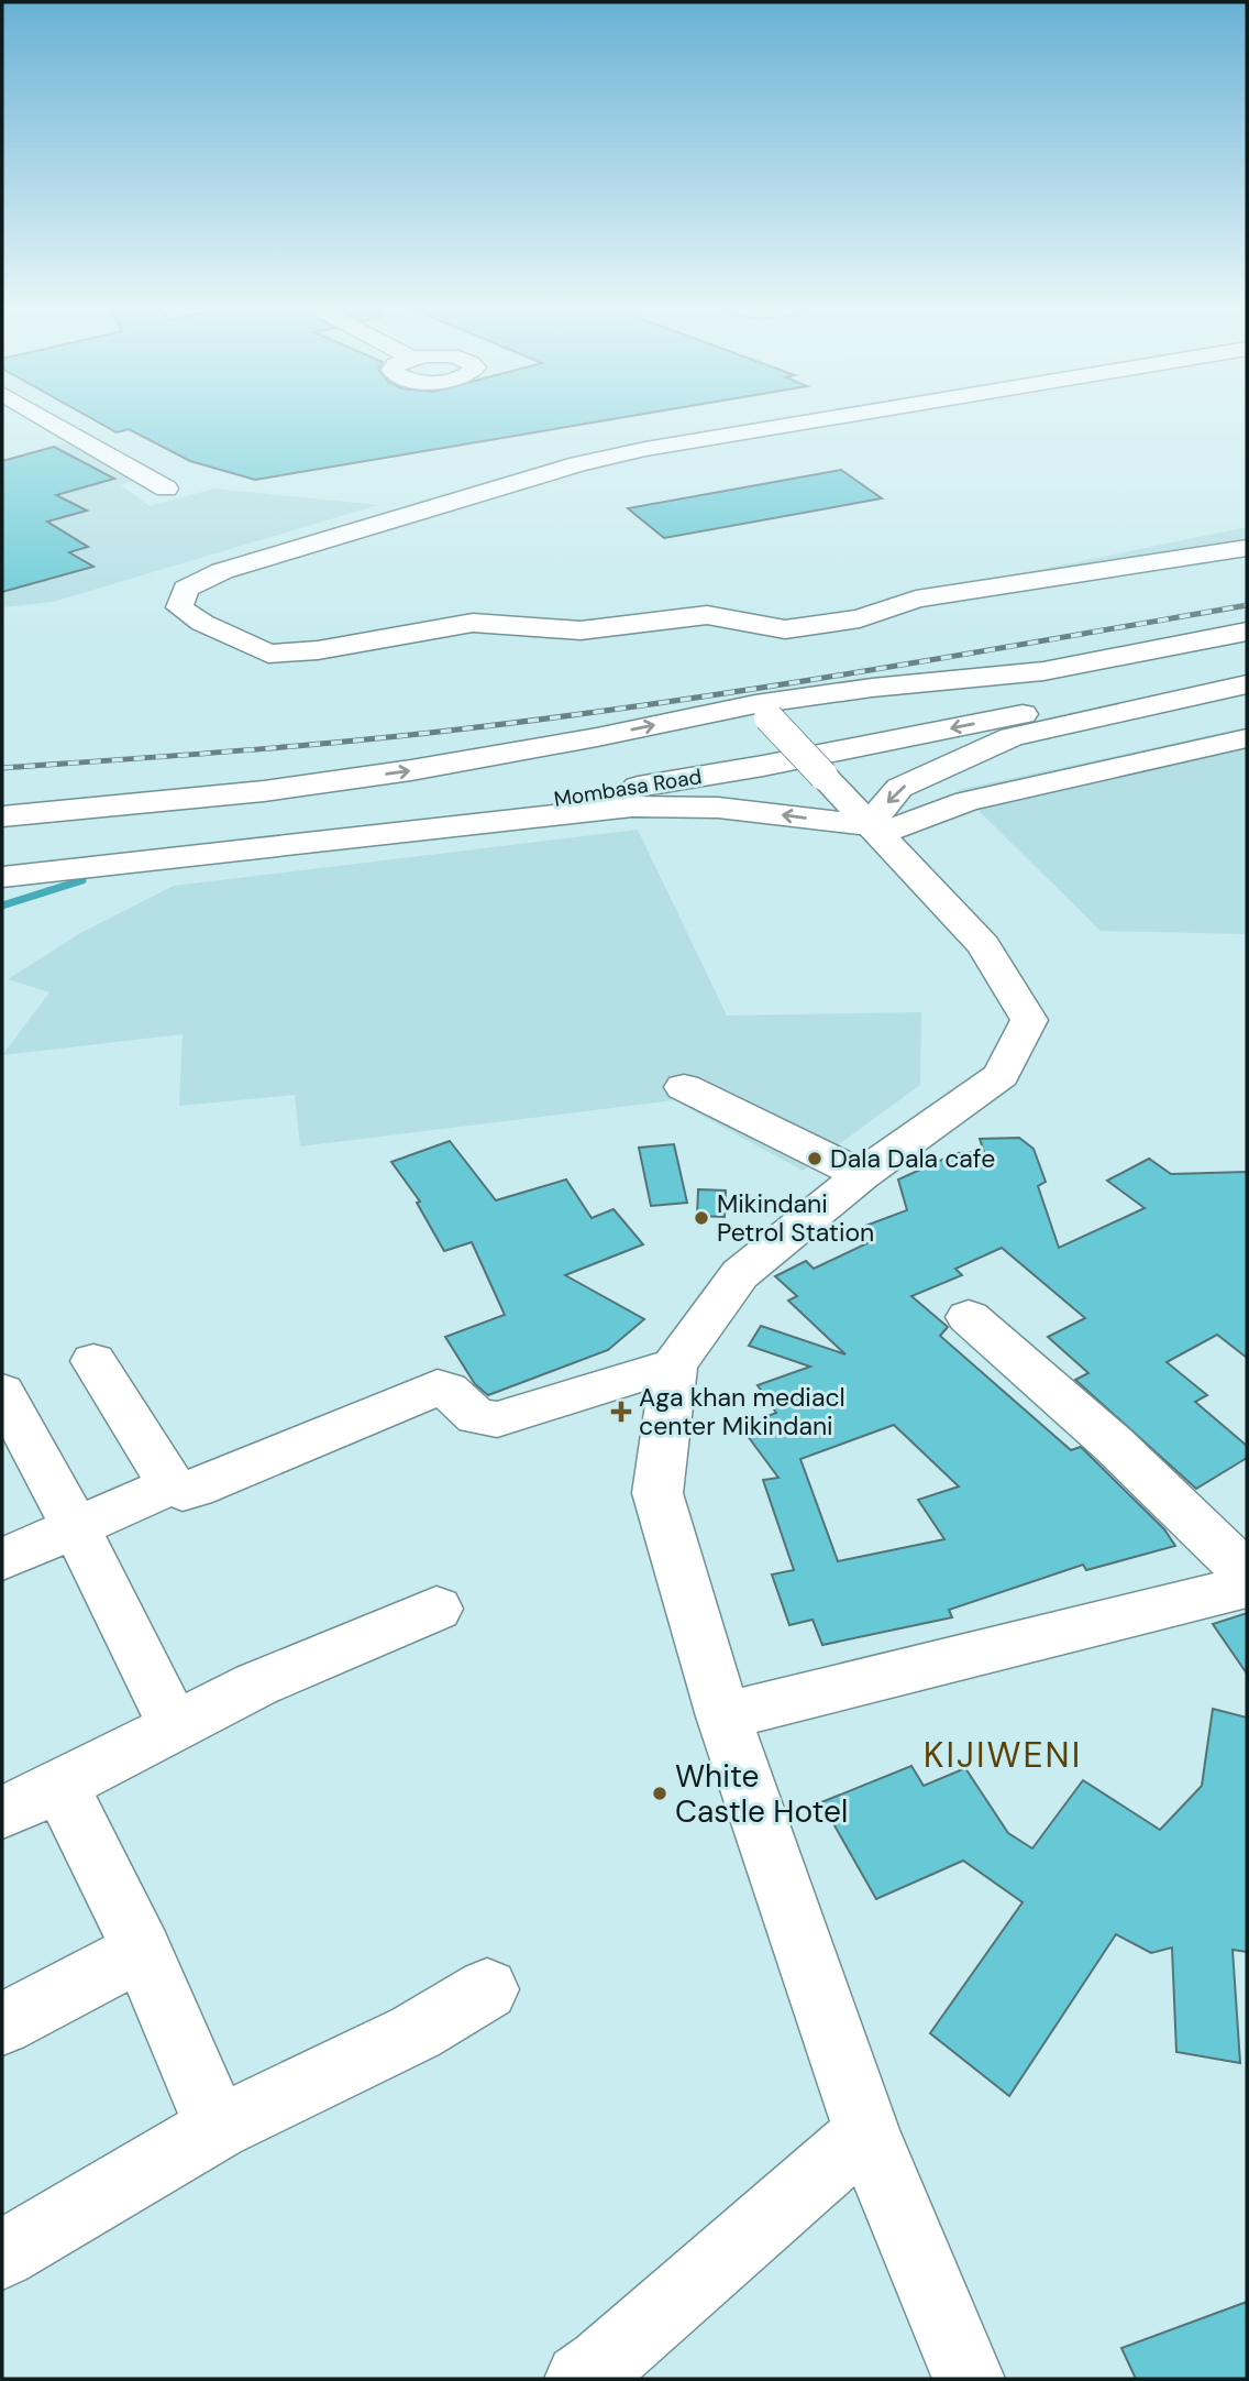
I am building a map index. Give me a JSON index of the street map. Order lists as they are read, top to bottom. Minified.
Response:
{"streets":{"main road":["Mombasa Road"]},"districts":["KIJIWENI"],"places":{"other":["Dala Dala cafe","Mikindani Petrol Station","White Castle Hotel"],"health":["Aga khan mediacl center Mikindani"]}}
